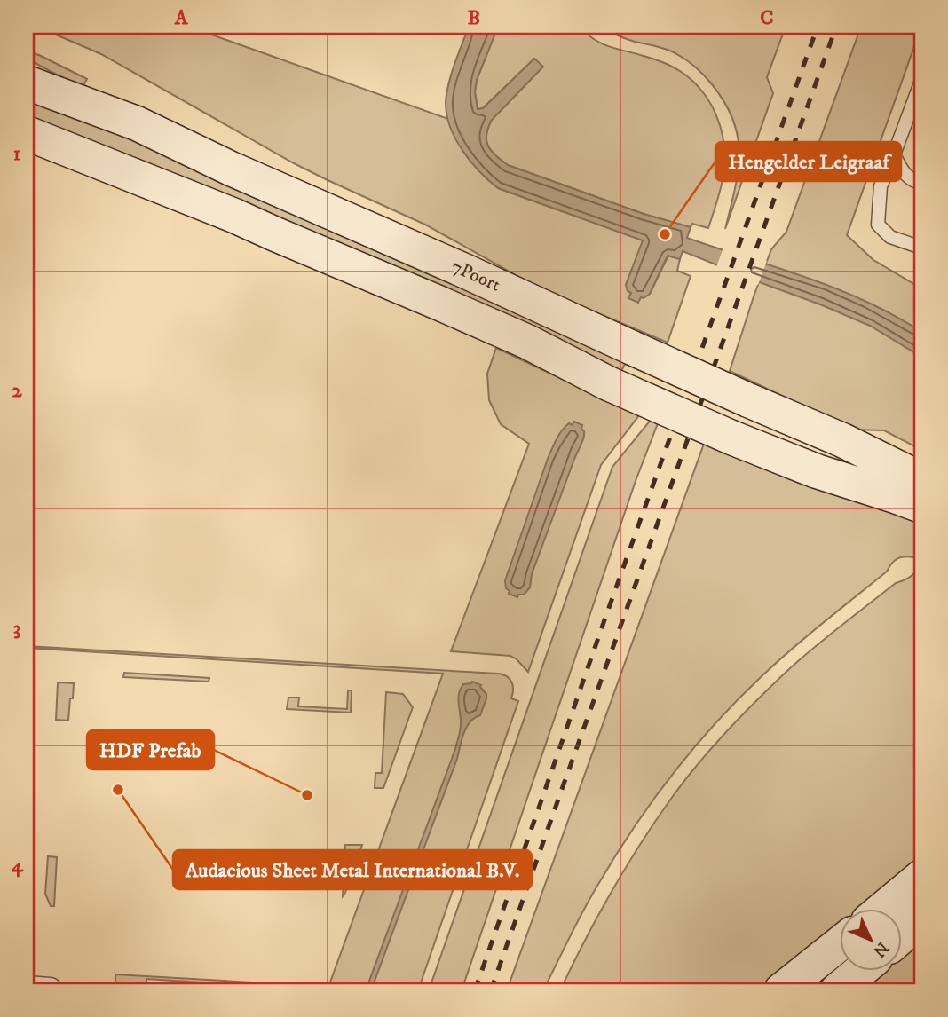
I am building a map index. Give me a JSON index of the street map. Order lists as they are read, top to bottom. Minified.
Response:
{"streets":{"street":["7Poort"]},"places":["Hengelder Leigraaf","Audacious Sheet Metal International B.V.","HDF Prefab"],"north":"bottom right","grid":{"columns":["A","B","C"],"rows":["1","2","3","4"]}}
